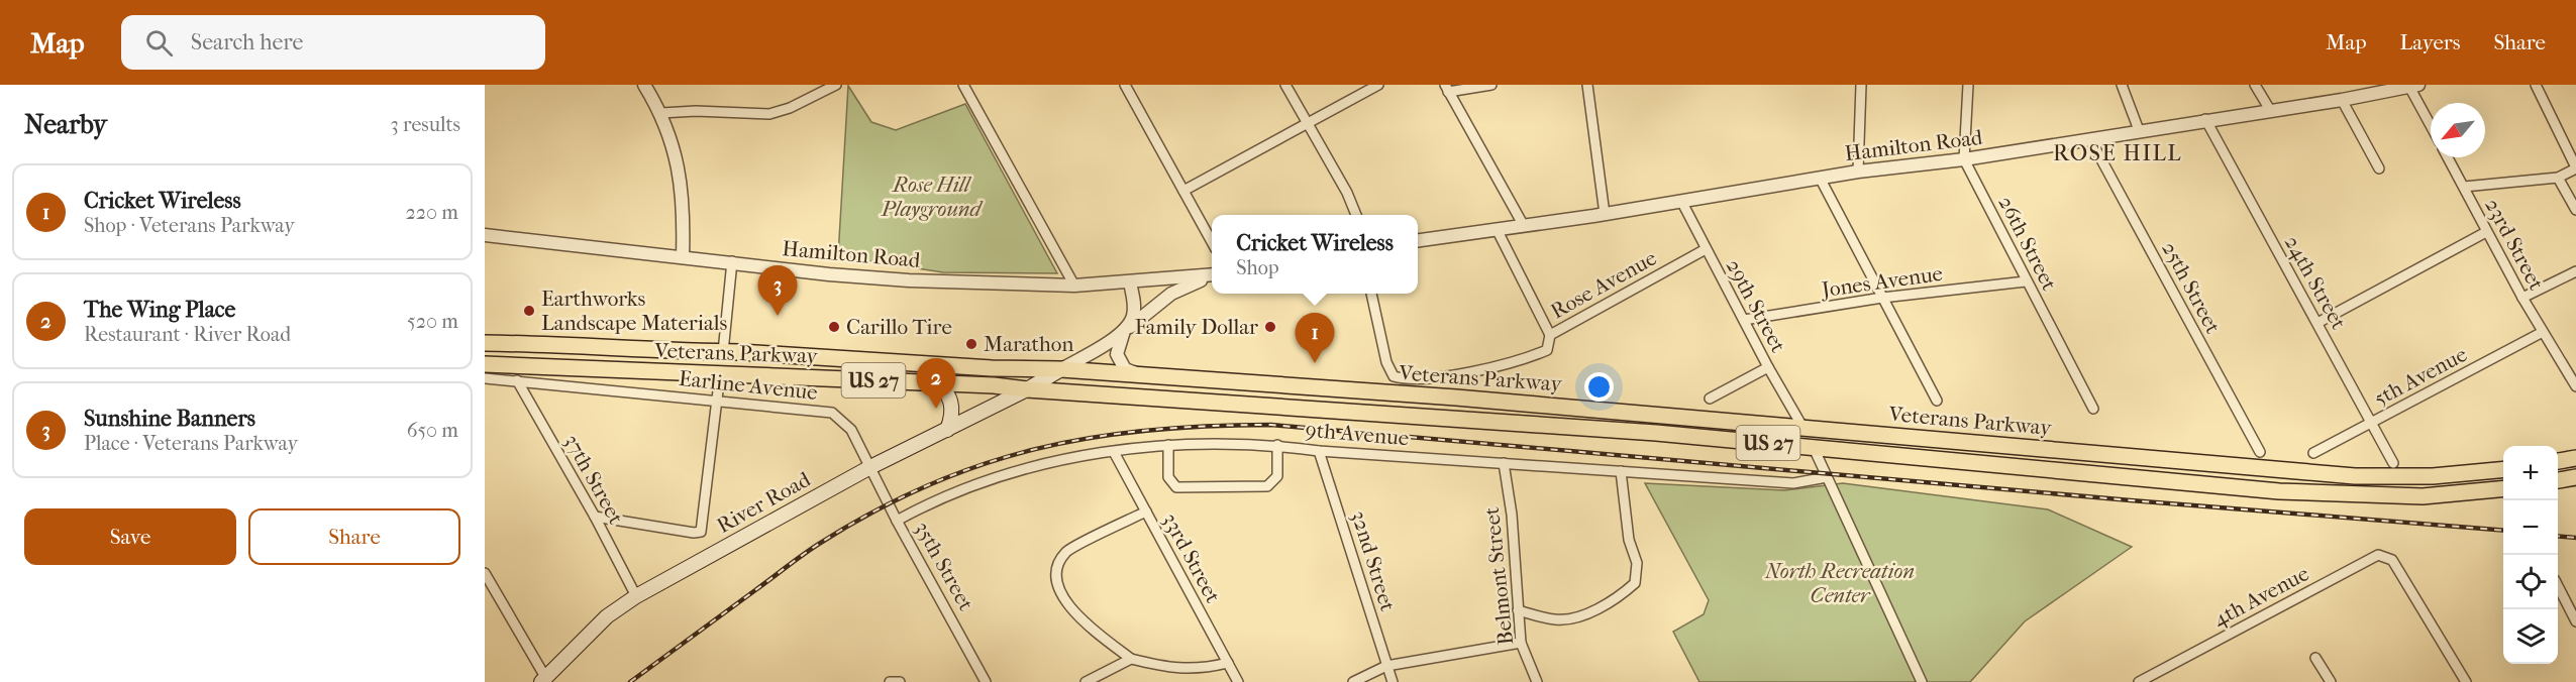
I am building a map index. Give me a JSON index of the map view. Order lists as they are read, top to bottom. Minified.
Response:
{"streets":{"main road":["Veterans Parkway","US 27","River Road"],"street":["Hamilton Road","26th Street","23rd Street","Jones Avenue","24th Street","Rose Avenue","25th Street","29th Street","5th Avenue","Earline Avenue","9th Avenue","37th Street","33rd Street","32nd Street","35th Street","Belmont Street","4th Avenue"]},"crossings":[["Hamilton Road","26th Street"],["Hamilton Road","24th Street"],["Hamilton Road","25th Street"],["Hamilton Road","29th Street"],["26th Street","Jones Avenue"],["23rd Street","5th Avenue"],["Jones Avenue","29th Street"],["24th Street","5th Avenue"],["Rose Avenue","29th Street"],["29th Street","Veterans Parkway"],["Veterans Parkway","River Road"],["Earline Avenue","37th Street"],["Earline Avenue","River Road"],["Earline Avenue","35th Street"],["9th Avenue","33rd Street"],["9th Avenue","32nd Street"],["9th Avenue","35th Street"],["9th Avenue","Belmont Street"],["37th Street","River Road"],["River Road","35th Street"]],"districts":["ROSE HILL"],"parks":["Rose Hill Playground","North Recreation Center"],"places":["Earthworks Landscape Materials","Carillo Tire","Family Dollar","Marathon"],"north":"bottom left","page":{"header":"Map","search":"Search here","nav":["Map","Layers","Share"],"heading":["Nearby","3 results"],"list":[{"mark":"1","name":"Cricket Wireless","note":"Shop · Veterans Parkway","value":"220 m"},{"mark":"2","name":"The Wing Place","note":"Restaurant · River Road","value":"520 m"},{"mark":"3","name":"Sunshine Banners","note":"Place · Veterans Parkway","value":"650 m"}],"popup":["Cricket Wireless","Shop"],"pins":["3","1","2"],"map_buttons":["+","−"],"buttons":["Save","Share"]}}
